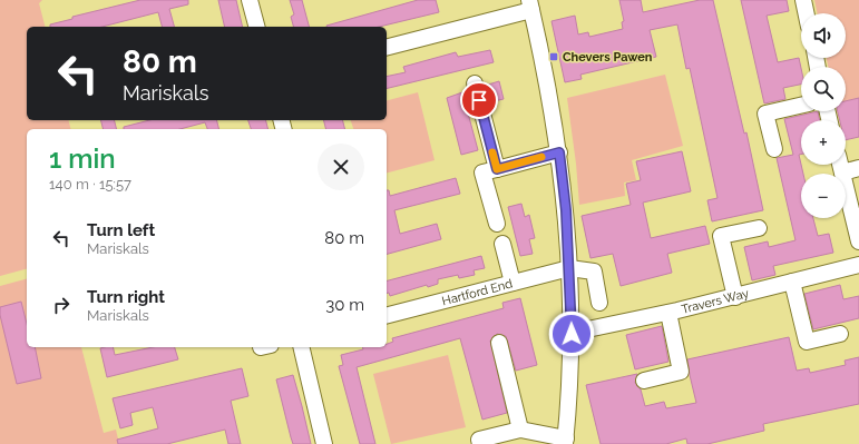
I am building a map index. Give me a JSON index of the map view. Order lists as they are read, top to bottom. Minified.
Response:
{"streets":{"street":["Hartford End","Travers Way"]},"places":{"transit":["Chevers Pawen"]},"page":{"map_buttons":["+","−"],"turn":["80 m","Mariskals"],"heading":["1 min","140 m · 15:57"],"list":[{"name":"Turn left","note":"Mariskals","value":"80 m"},{"name":"Turn right","note":"Mariskals","value":"30 m"}]}}
